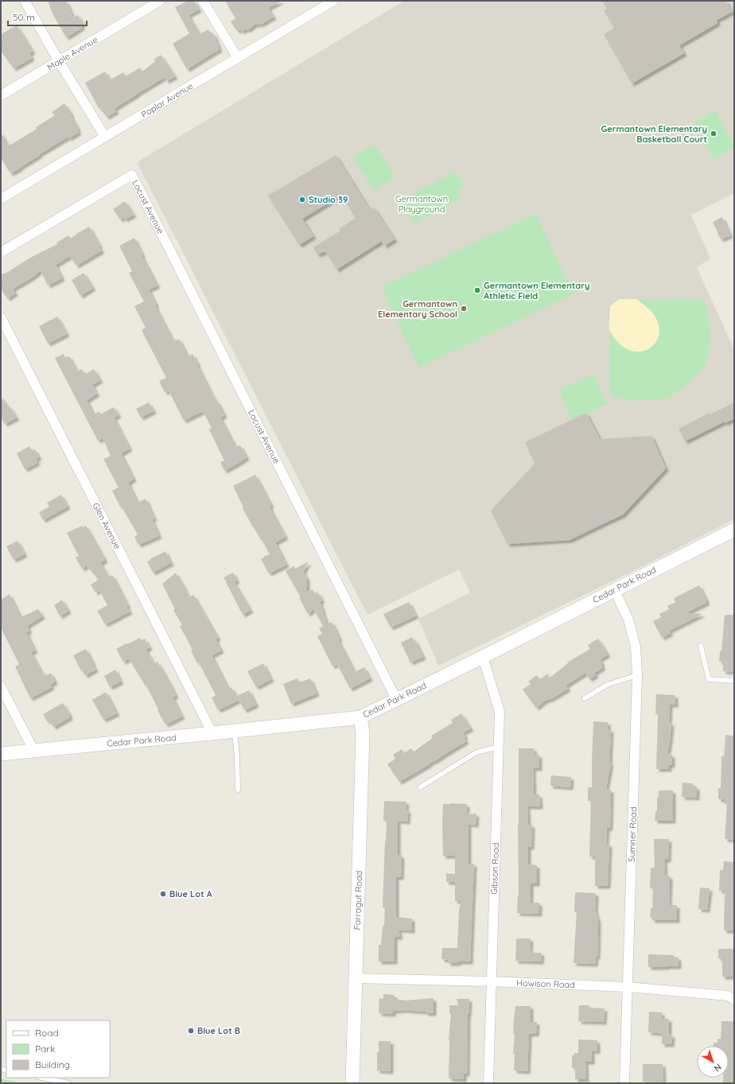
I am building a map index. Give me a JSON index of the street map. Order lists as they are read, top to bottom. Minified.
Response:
{"streets":{"street":["Maple Avenue","Poplar Avenue","Locust Avenue","Glen Avenue","Cedar Park Road","Sumner Road","Gibson Road","Farragut Road","Howison Road"]},"crossings":[["Locust Avenue","Cedar Park Road"],["Glen Avenue","Cedar Park Road"],["Cedar Park Road","Sumner Road"],["Cedar Park Road","Gibson Road"],["Cedar Park Road","Farragut Road"],["Sumner Road","Howison Road"],["Gibson Road","Howison Road"],["Farragut Road","Howison Road"]],"parks":["Germantown Playground"],"places":["Germantown Elementary Basketball Court","Studio 39","Germantown Elementary Athletic Field","Germantown Elementary School","Blue Lot A","Blue Lot B"],"legend":["Road","Park","Building"],"scale_bar":"50 m","north":"bottom right"}
